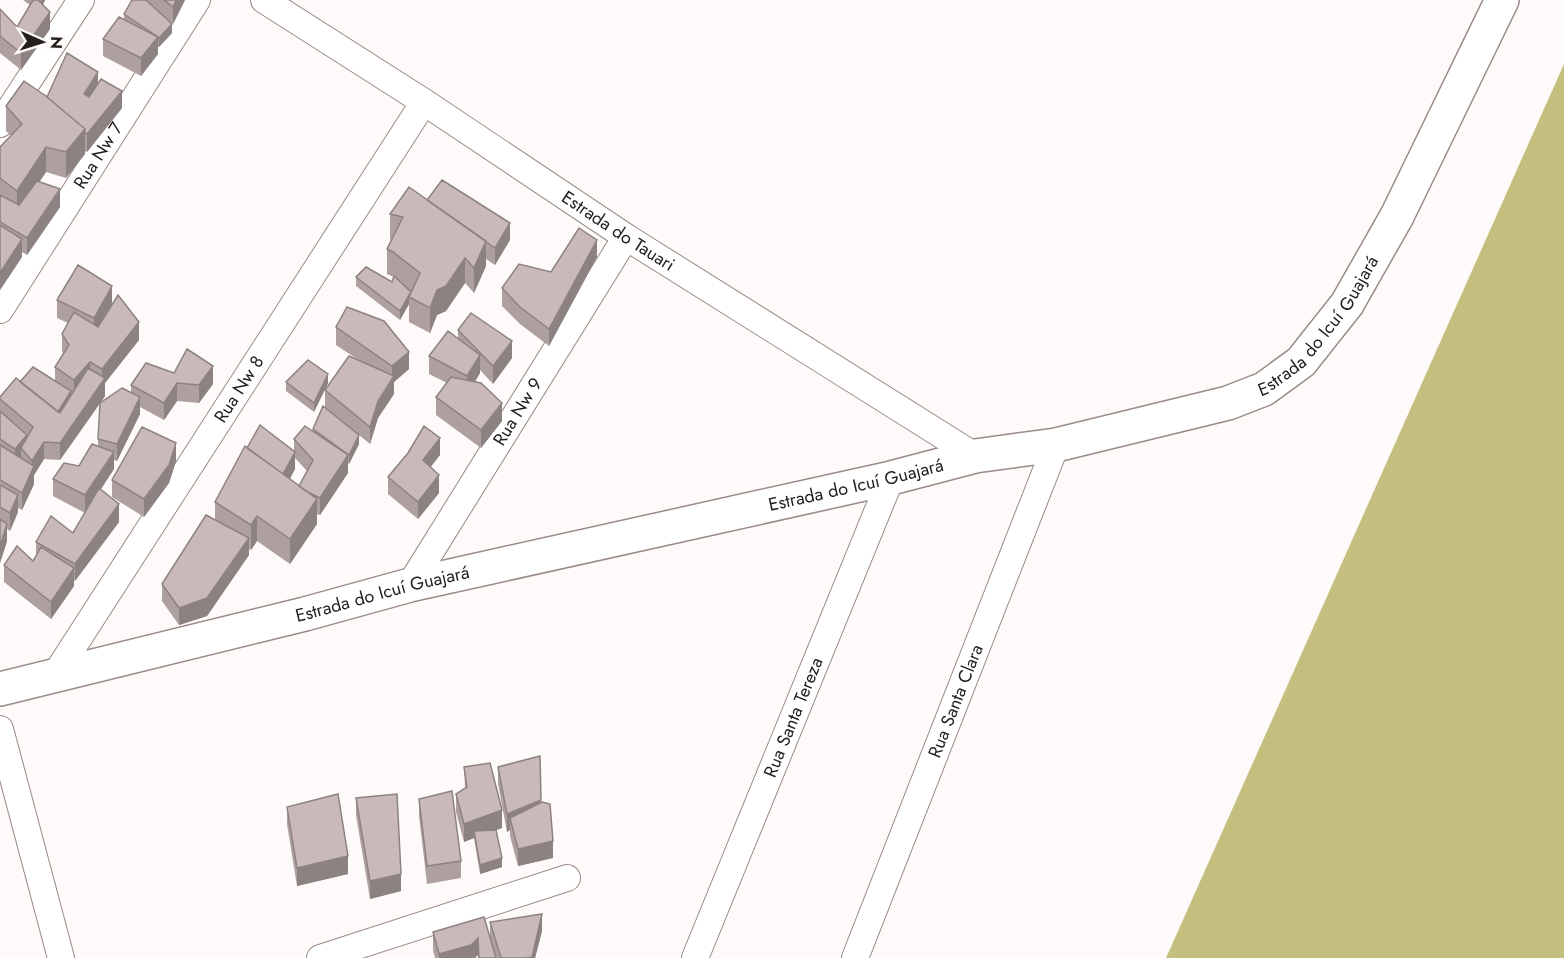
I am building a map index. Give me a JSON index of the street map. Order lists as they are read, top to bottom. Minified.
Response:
{"streets":{"street":["Rua Nw 7","Estrada do Tauari","Estrada do Icuí Guajará","Rua Nw 8","Rua Nw 9","Rua Santa Clara","Rua Santa Tereza"]},"crossings":[["Estrada do Tauari","Estrada do Icuí Guajará"],["Estrada do Tauari","Rua Nw 8"],["Estrada do Tauari","Rua Nw 9"],["Estrada do Icuí Guajará","Rua Nw 8"],["Estrada do Icuí Guajará","Rua Nw 9"],["Estrada do Icuí Guajará","Rua Santa Clara"],["Estrada do Icuí Guajará","Rua Santa Tereza"]],"north":"right"}
